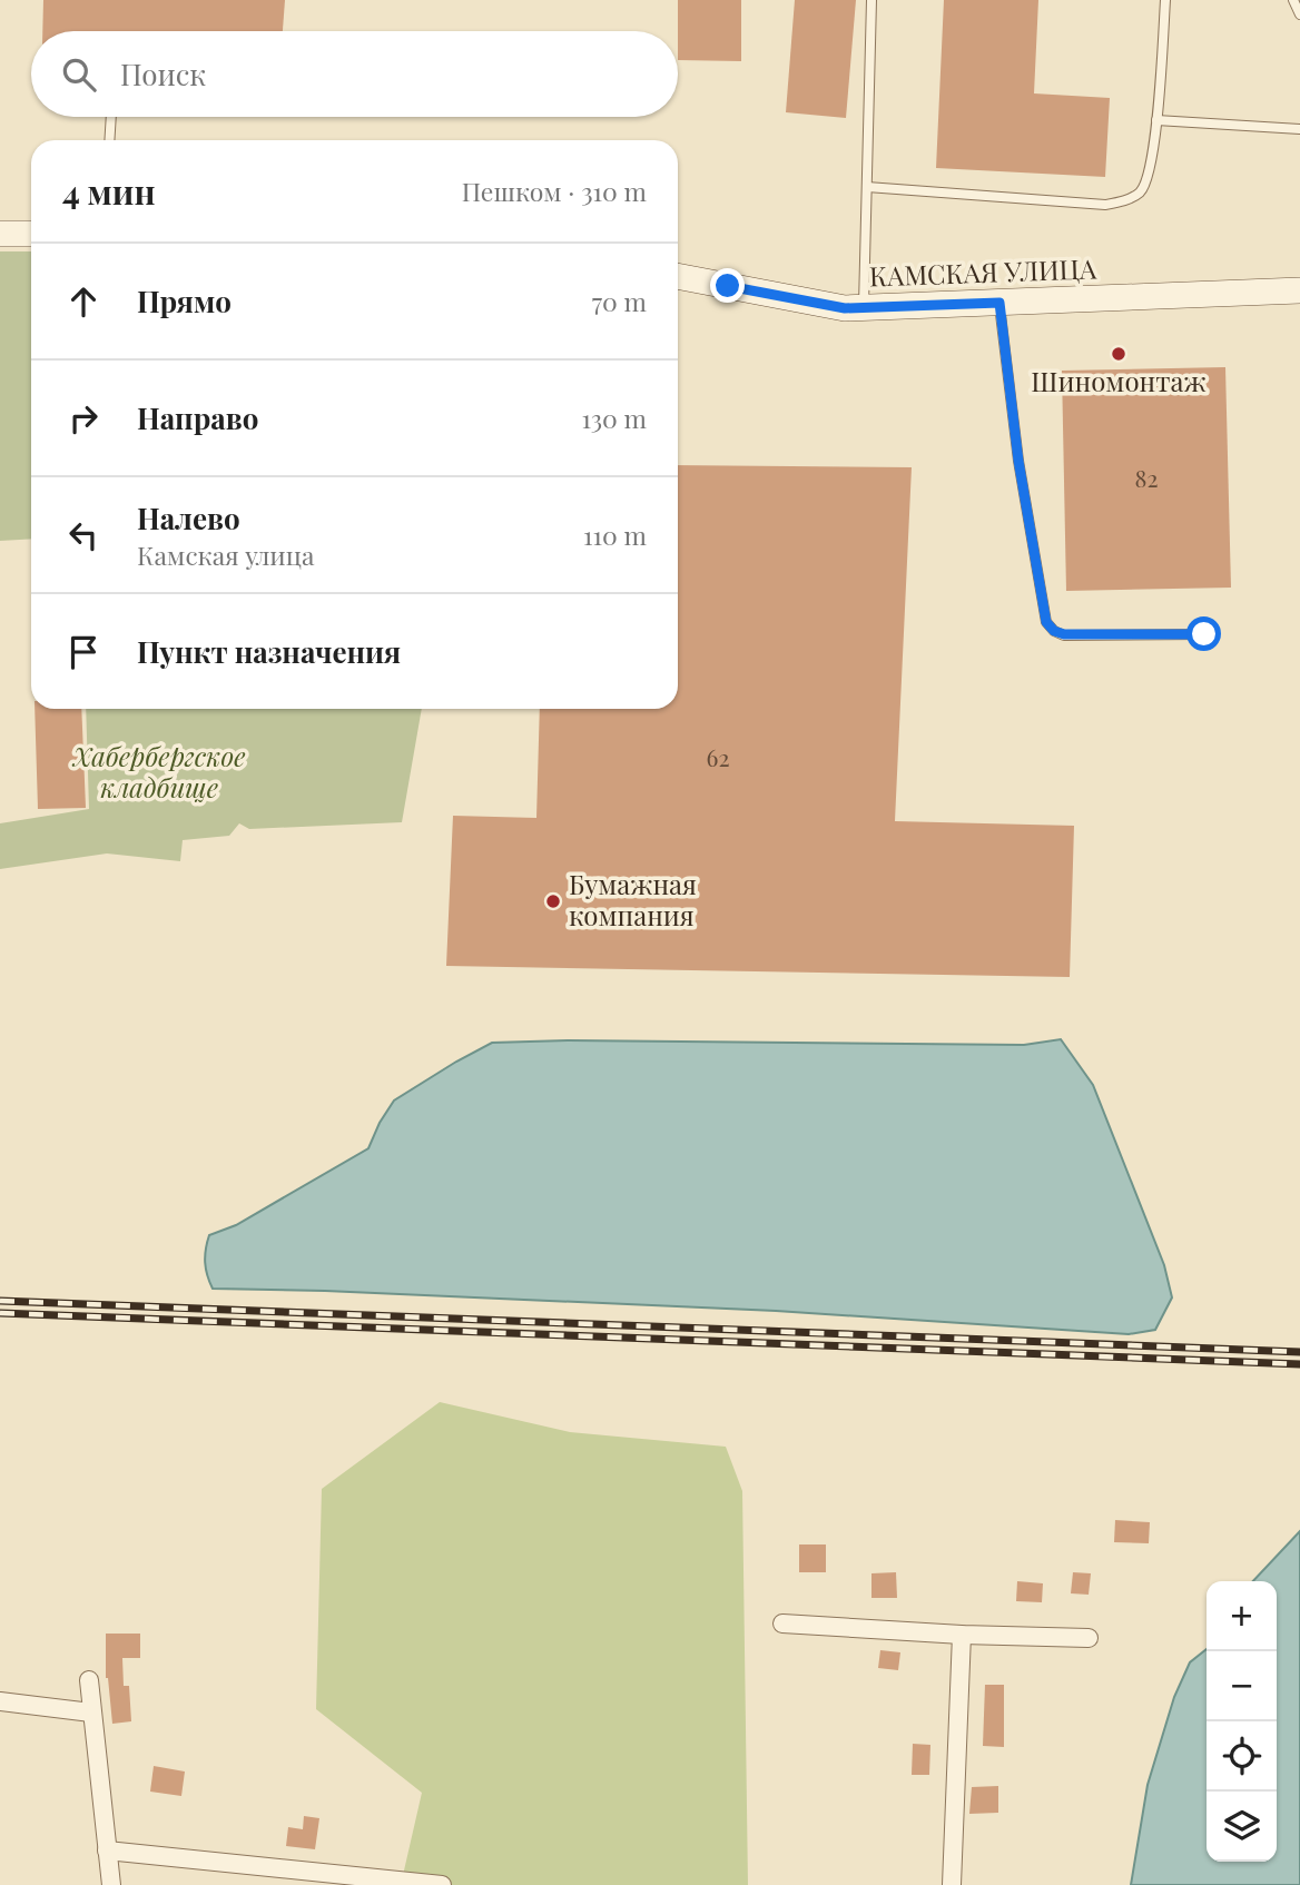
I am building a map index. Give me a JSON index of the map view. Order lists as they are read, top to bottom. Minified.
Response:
{"streets":{"main road":["КАМСКАЯ УЛИЦА"]},"parks":["Хабербергское кладбище"],"places":["Шиномонтаж","Бумажная компания"],"house_numbers":["82","62"],"page":{"search":"Поиск","heading":["4 мин","Пешком · 310 m"],"list":[["Прямо","70 m"],["Направо","130 m"],["Налево","Камская улица","110 m"],"Пункт назначения"],"map_buttons":["+","−"]}}
